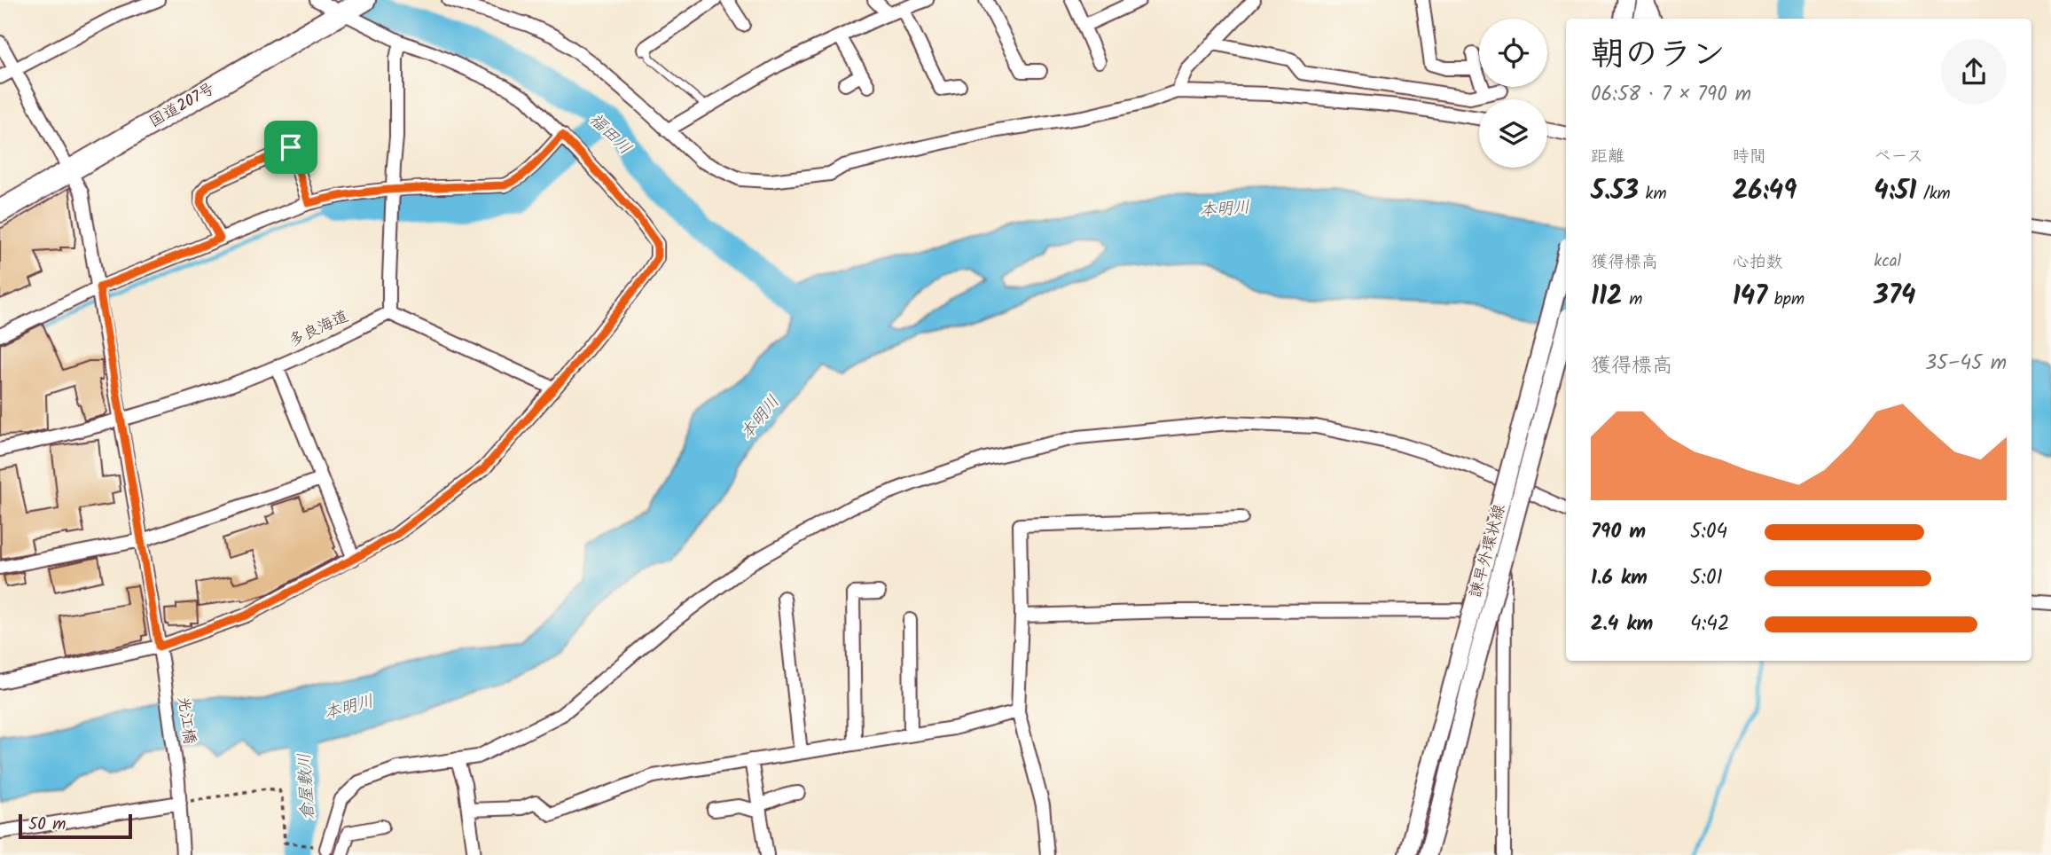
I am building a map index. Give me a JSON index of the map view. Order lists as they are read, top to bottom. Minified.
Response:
{"streets":{"highway":["国道207号"],"main road":["諫早外環状線"],"street":["多良海道","光江橋"]},"crossings":[["国道207号","光江橋"],["多良海道","光江橋"]],"water":["福田川","本明川","倉屋敷川"],"scale_bar":"50 m","page":{"heading":["朝のラン","06:58 · 7 × 790 m"],"stats":[["距離","5.53 km"],["時間","26:49"],["ペース","4:51 /km"],["獲得標高","112 m"],["心拍数","147 bpm"],["kcal","374"]],"chart":["獲得標高","35–45 m"],"list":[{"name":"790 m","note":"5:04"},{"name":"1.6 km","note":"5:01"},{"name":"2.4 km","note":"4:42"}],"scale":"50 m"}}
